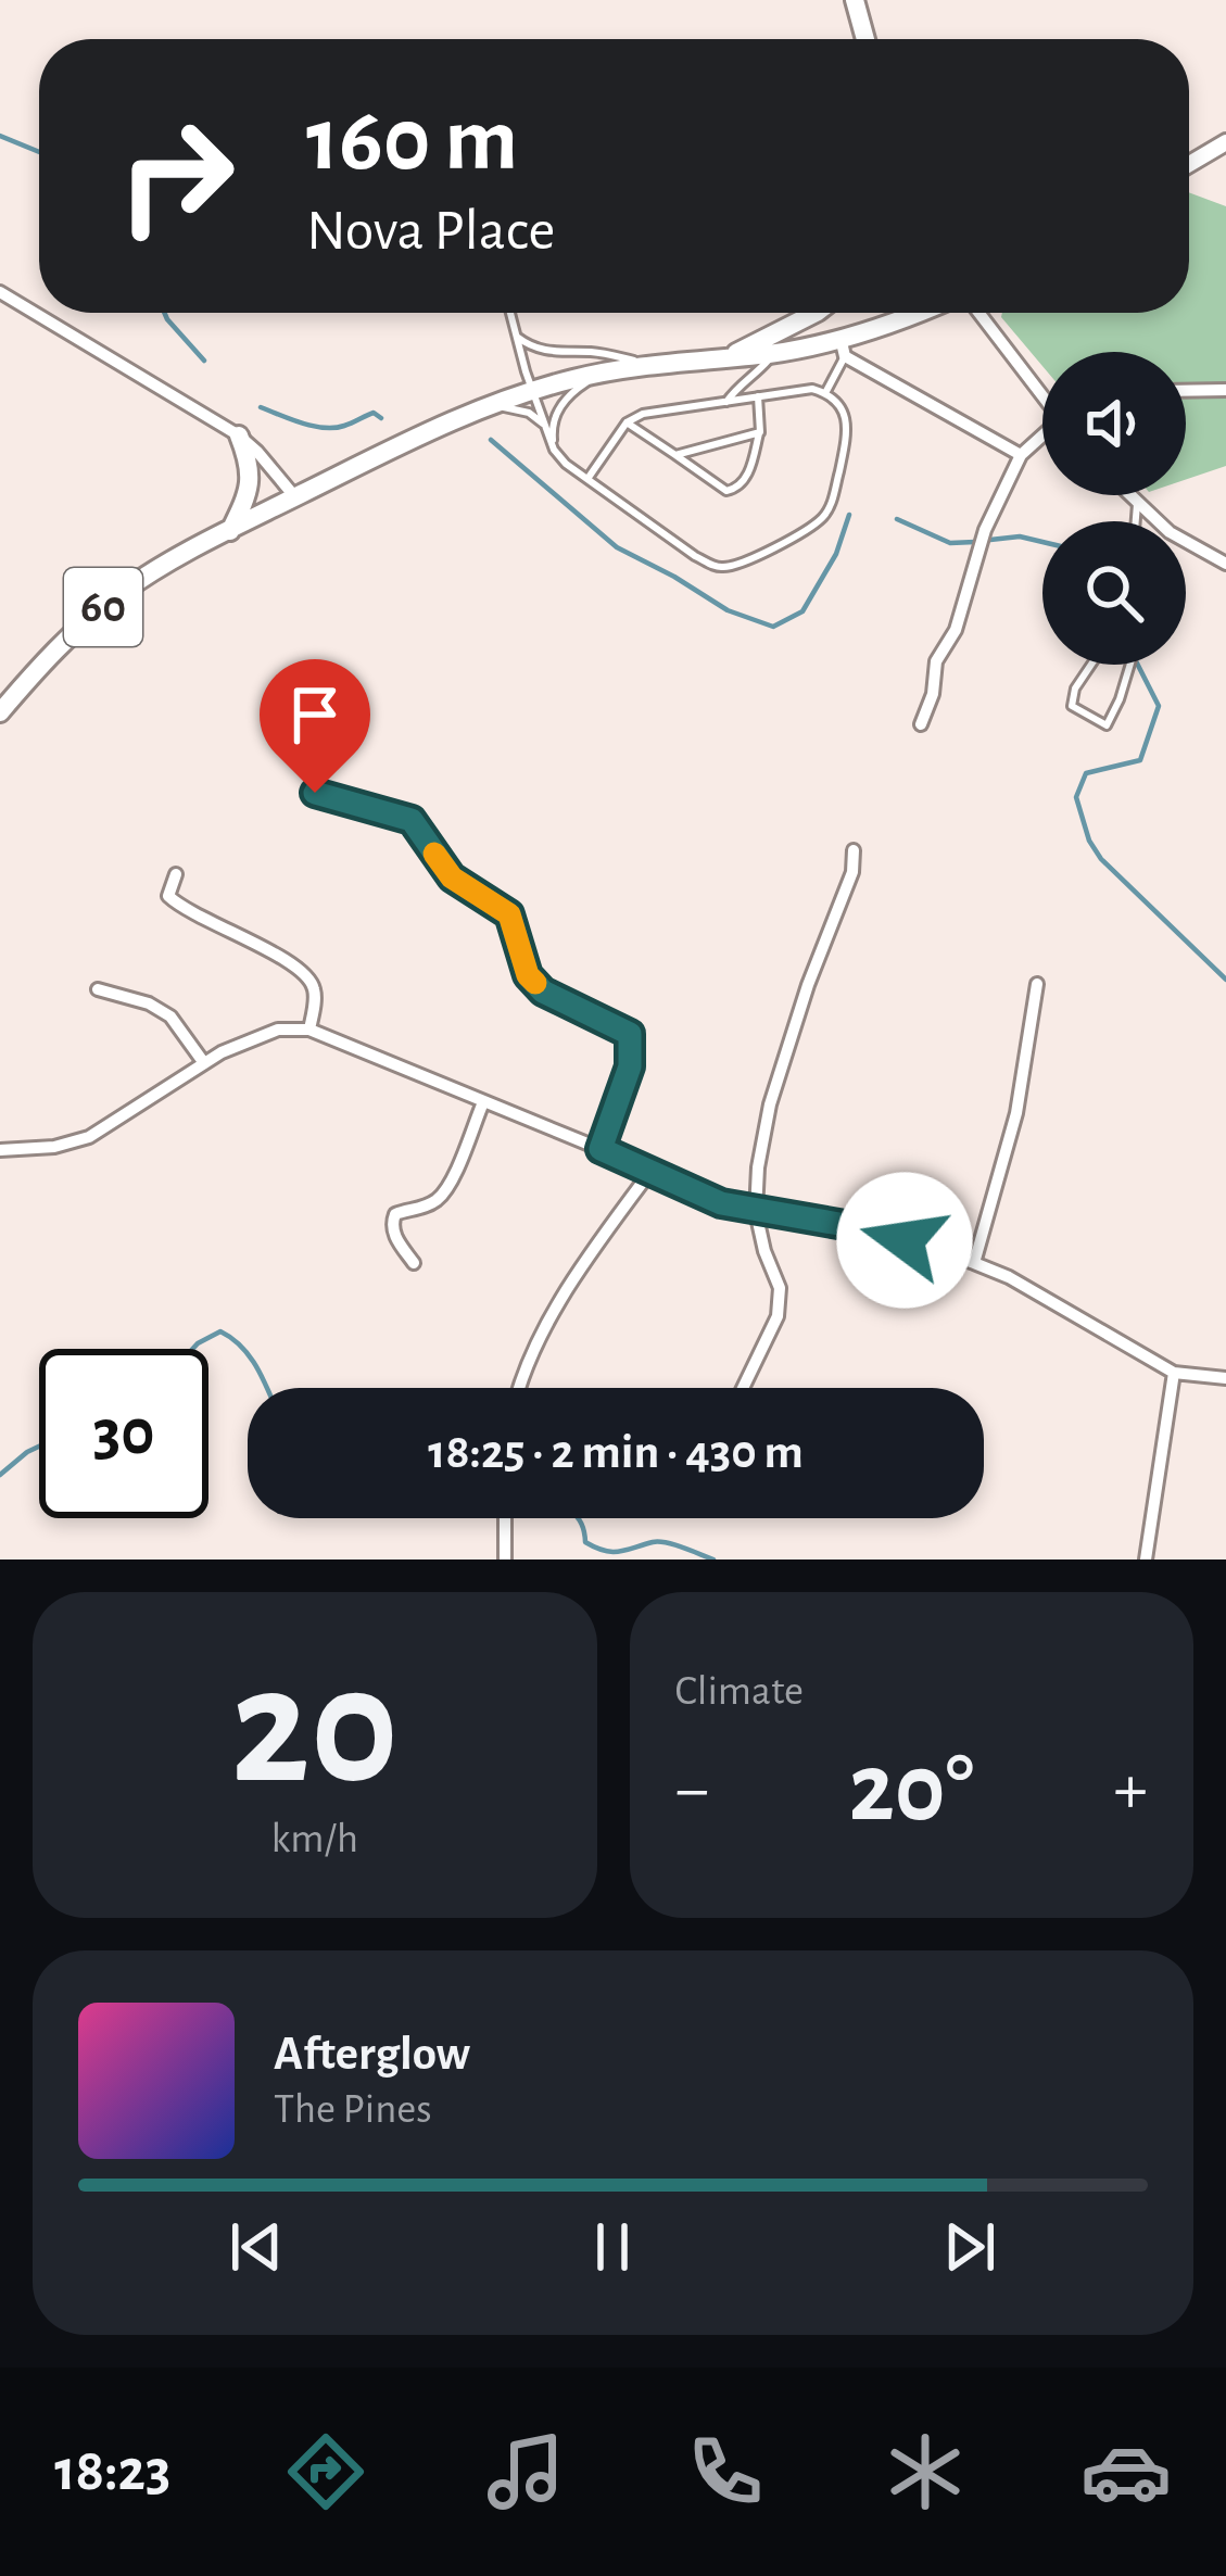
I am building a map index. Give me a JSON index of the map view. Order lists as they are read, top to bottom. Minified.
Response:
{"streets":{"main road":["60"]},"page":{"turn":["160 m","Nova Place"],"limit":"30","trip":"18:25 · 2 min · 430 m","tile":[["20","km/h"],"Climate"],"heat":["−","20°","+"],"song":["Afterglow","The Pines"],"tabs":"18:23"}}
